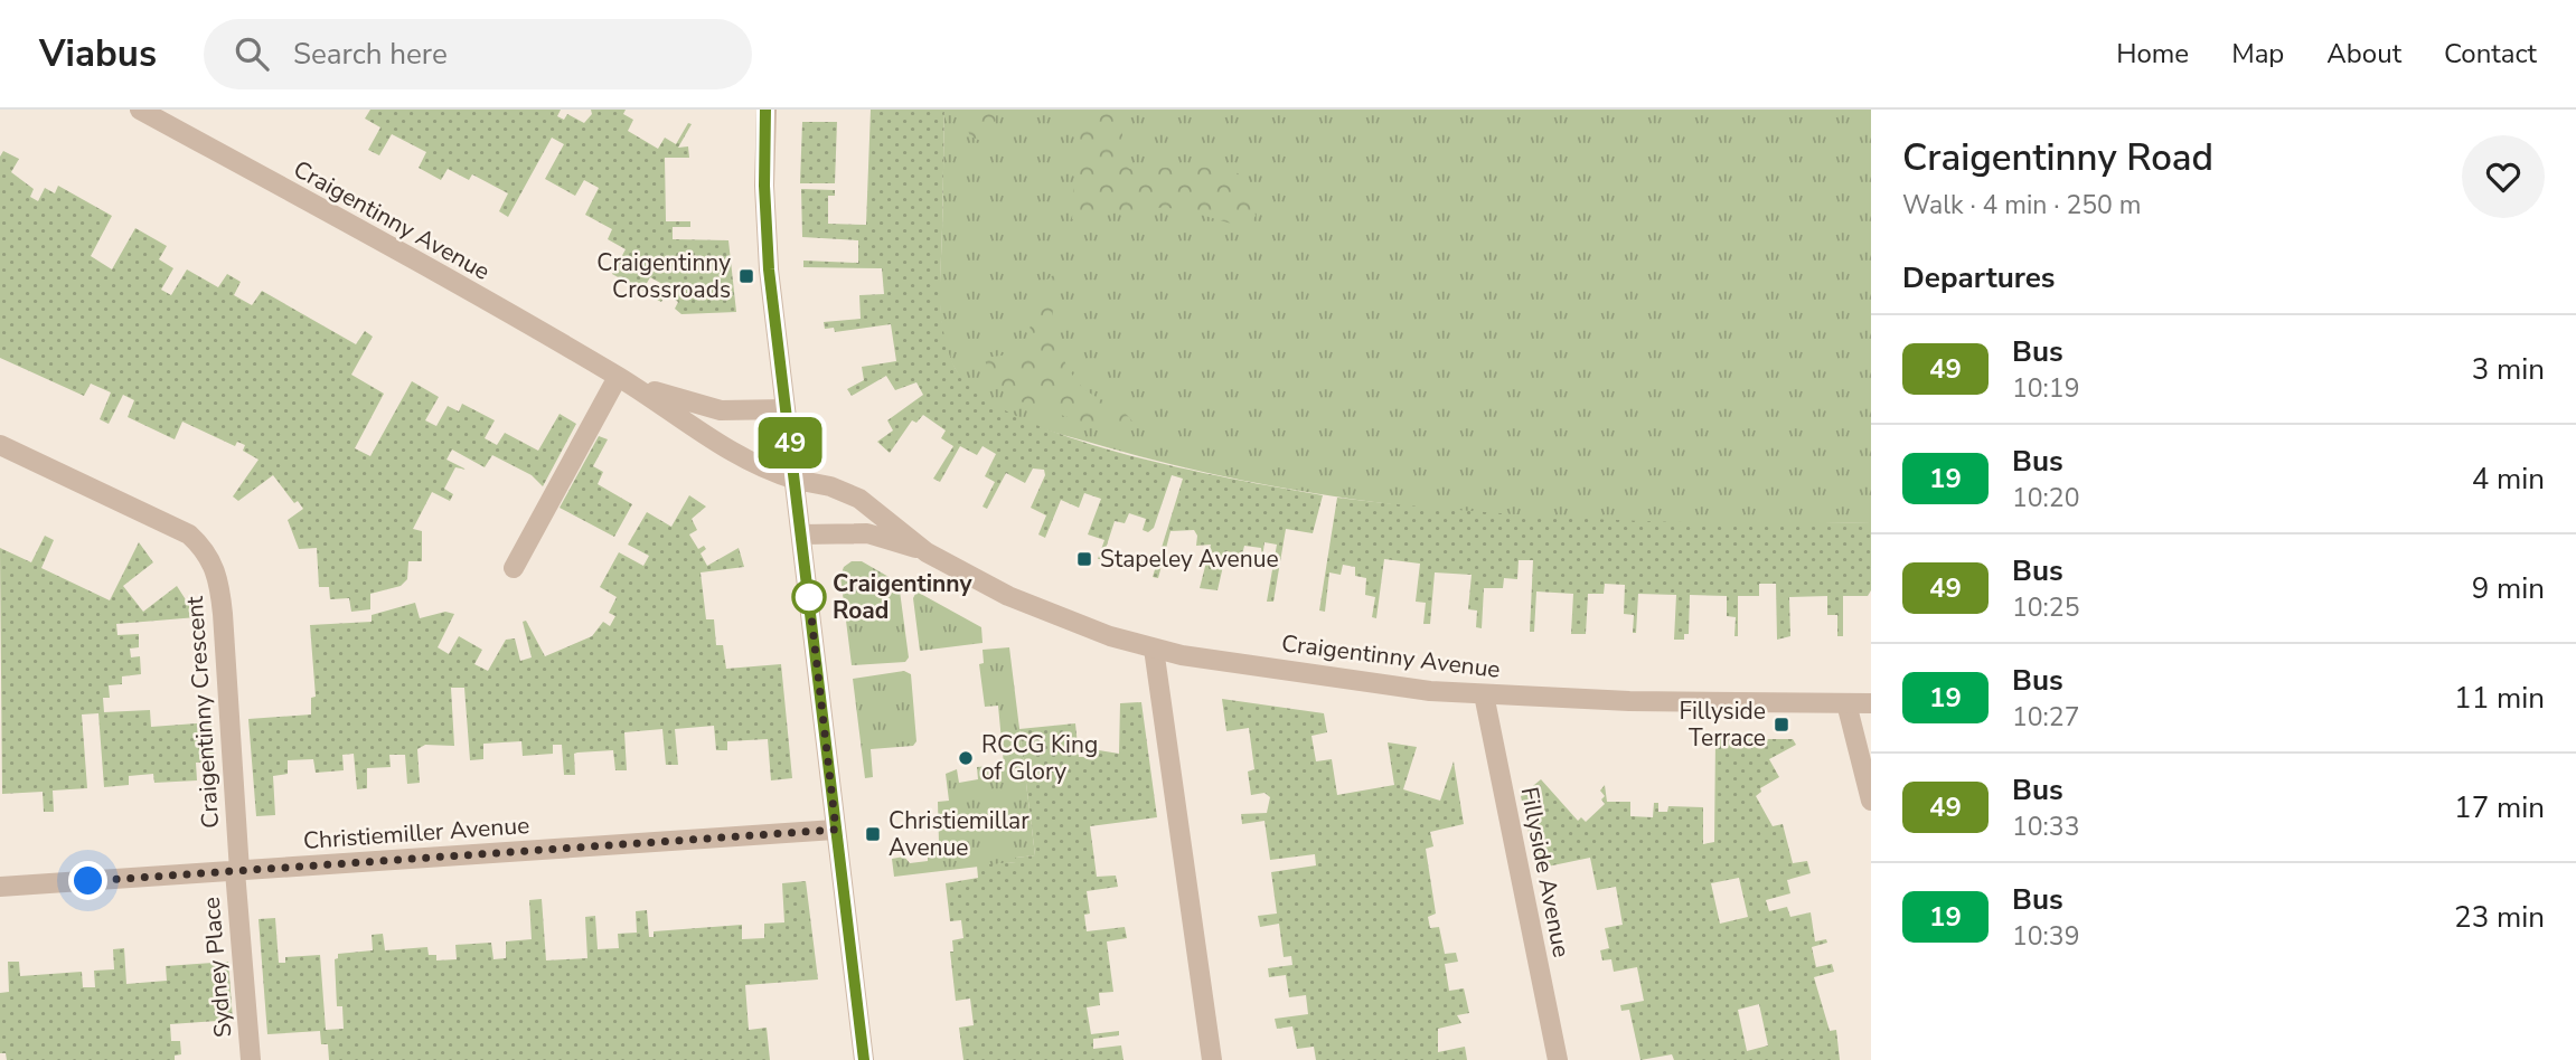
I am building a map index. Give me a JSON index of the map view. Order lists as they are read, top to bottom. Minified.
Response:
{"streets":{"street":["Craigentinny Avenue","Craigentinny Crescent","Christiemiller Avenue","Fillyside Avenue","Sydney Place"]},"crossings":[["Craigentinny Avenue","Fillyside Avenue"],["Craigentinny Crescent","Christiemiller Avenue"],["Craigentinny Crescent","Sydney Place"],["Christiemiller Avenue","Sydney Place"]],"places":{"transit":["Craigentinny Crossroads","Stapeley Avenue","Fillyside Terrace","Christiemillar Avenue"],"other":["Craigentinny Road","RCCG King of Glory"]},"lines":["bus line 49"],"page":{"header":"Viabus","search":"Search here","nav":["Home","Map","About","Contact"],"on_map":"49","heading":[["Craigentinny Road","Walk · 4 min · 250 m"],"Departures"],"list":[{"mark":"49","name":"Bus","note":"10:19","value":"3 min"},{"mark":"19","name":"Bus","note":"10:20","value":"4 min"},{"mark":"49","name":"Bus","note":"10:25","value":"9 min"},{"mark":"19","name":"Bus","note":"10:27","value":"11 min"},{"mark":"49","name":"Bus","note":"10:33","value":"17 min"},{"mark":"19","name":"Bus","note":"10:39","value":"23 min"}]}}
